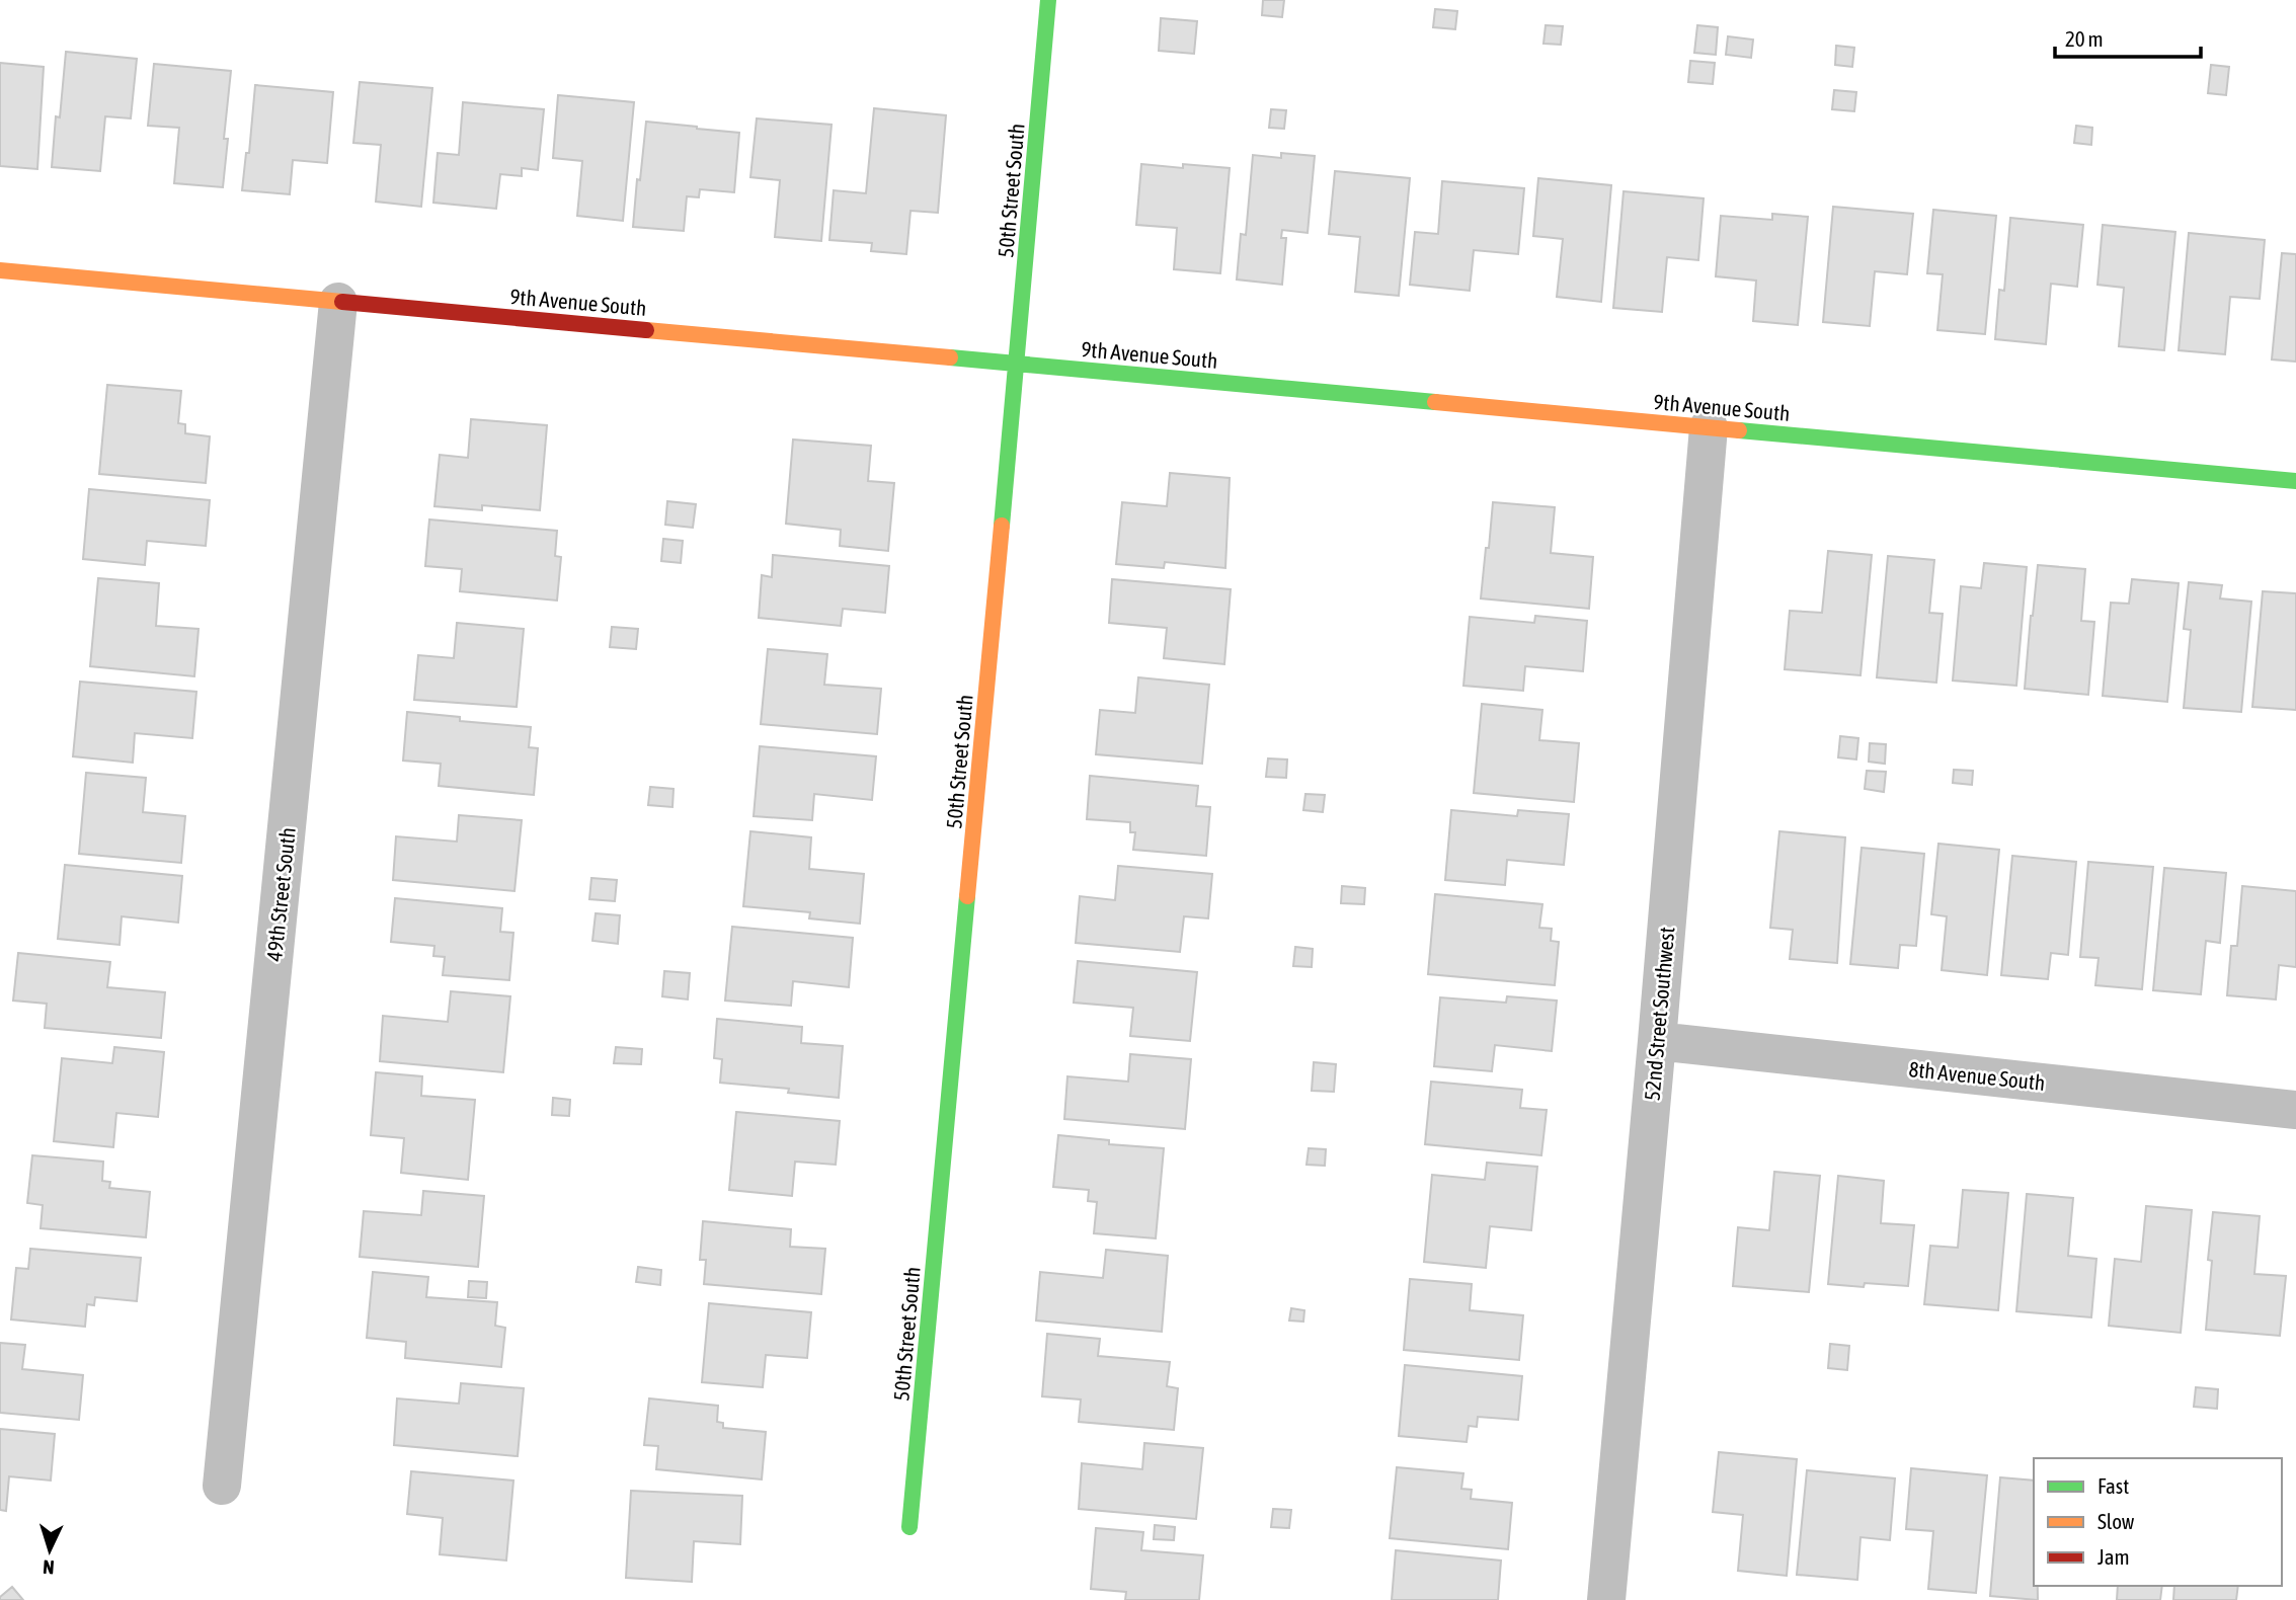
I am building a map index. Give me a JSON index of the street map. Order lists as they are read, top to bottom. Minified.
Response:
{"streets":{"street":["50th Street South","9th Avenue South","49th Street South","52nd Street Southwest","8th Avenue South"]},"crossings":[["50th Street South","9th Avenue South"],["9th Avenue South","49th Street South"],["9th Avenue South","52nd Street Southwest"],["52nd Street Southwest","8th Avenue South"]],"legend":["Fast","Slow","Jam"],"scale_bar":"20 m","north":"bottom"}
